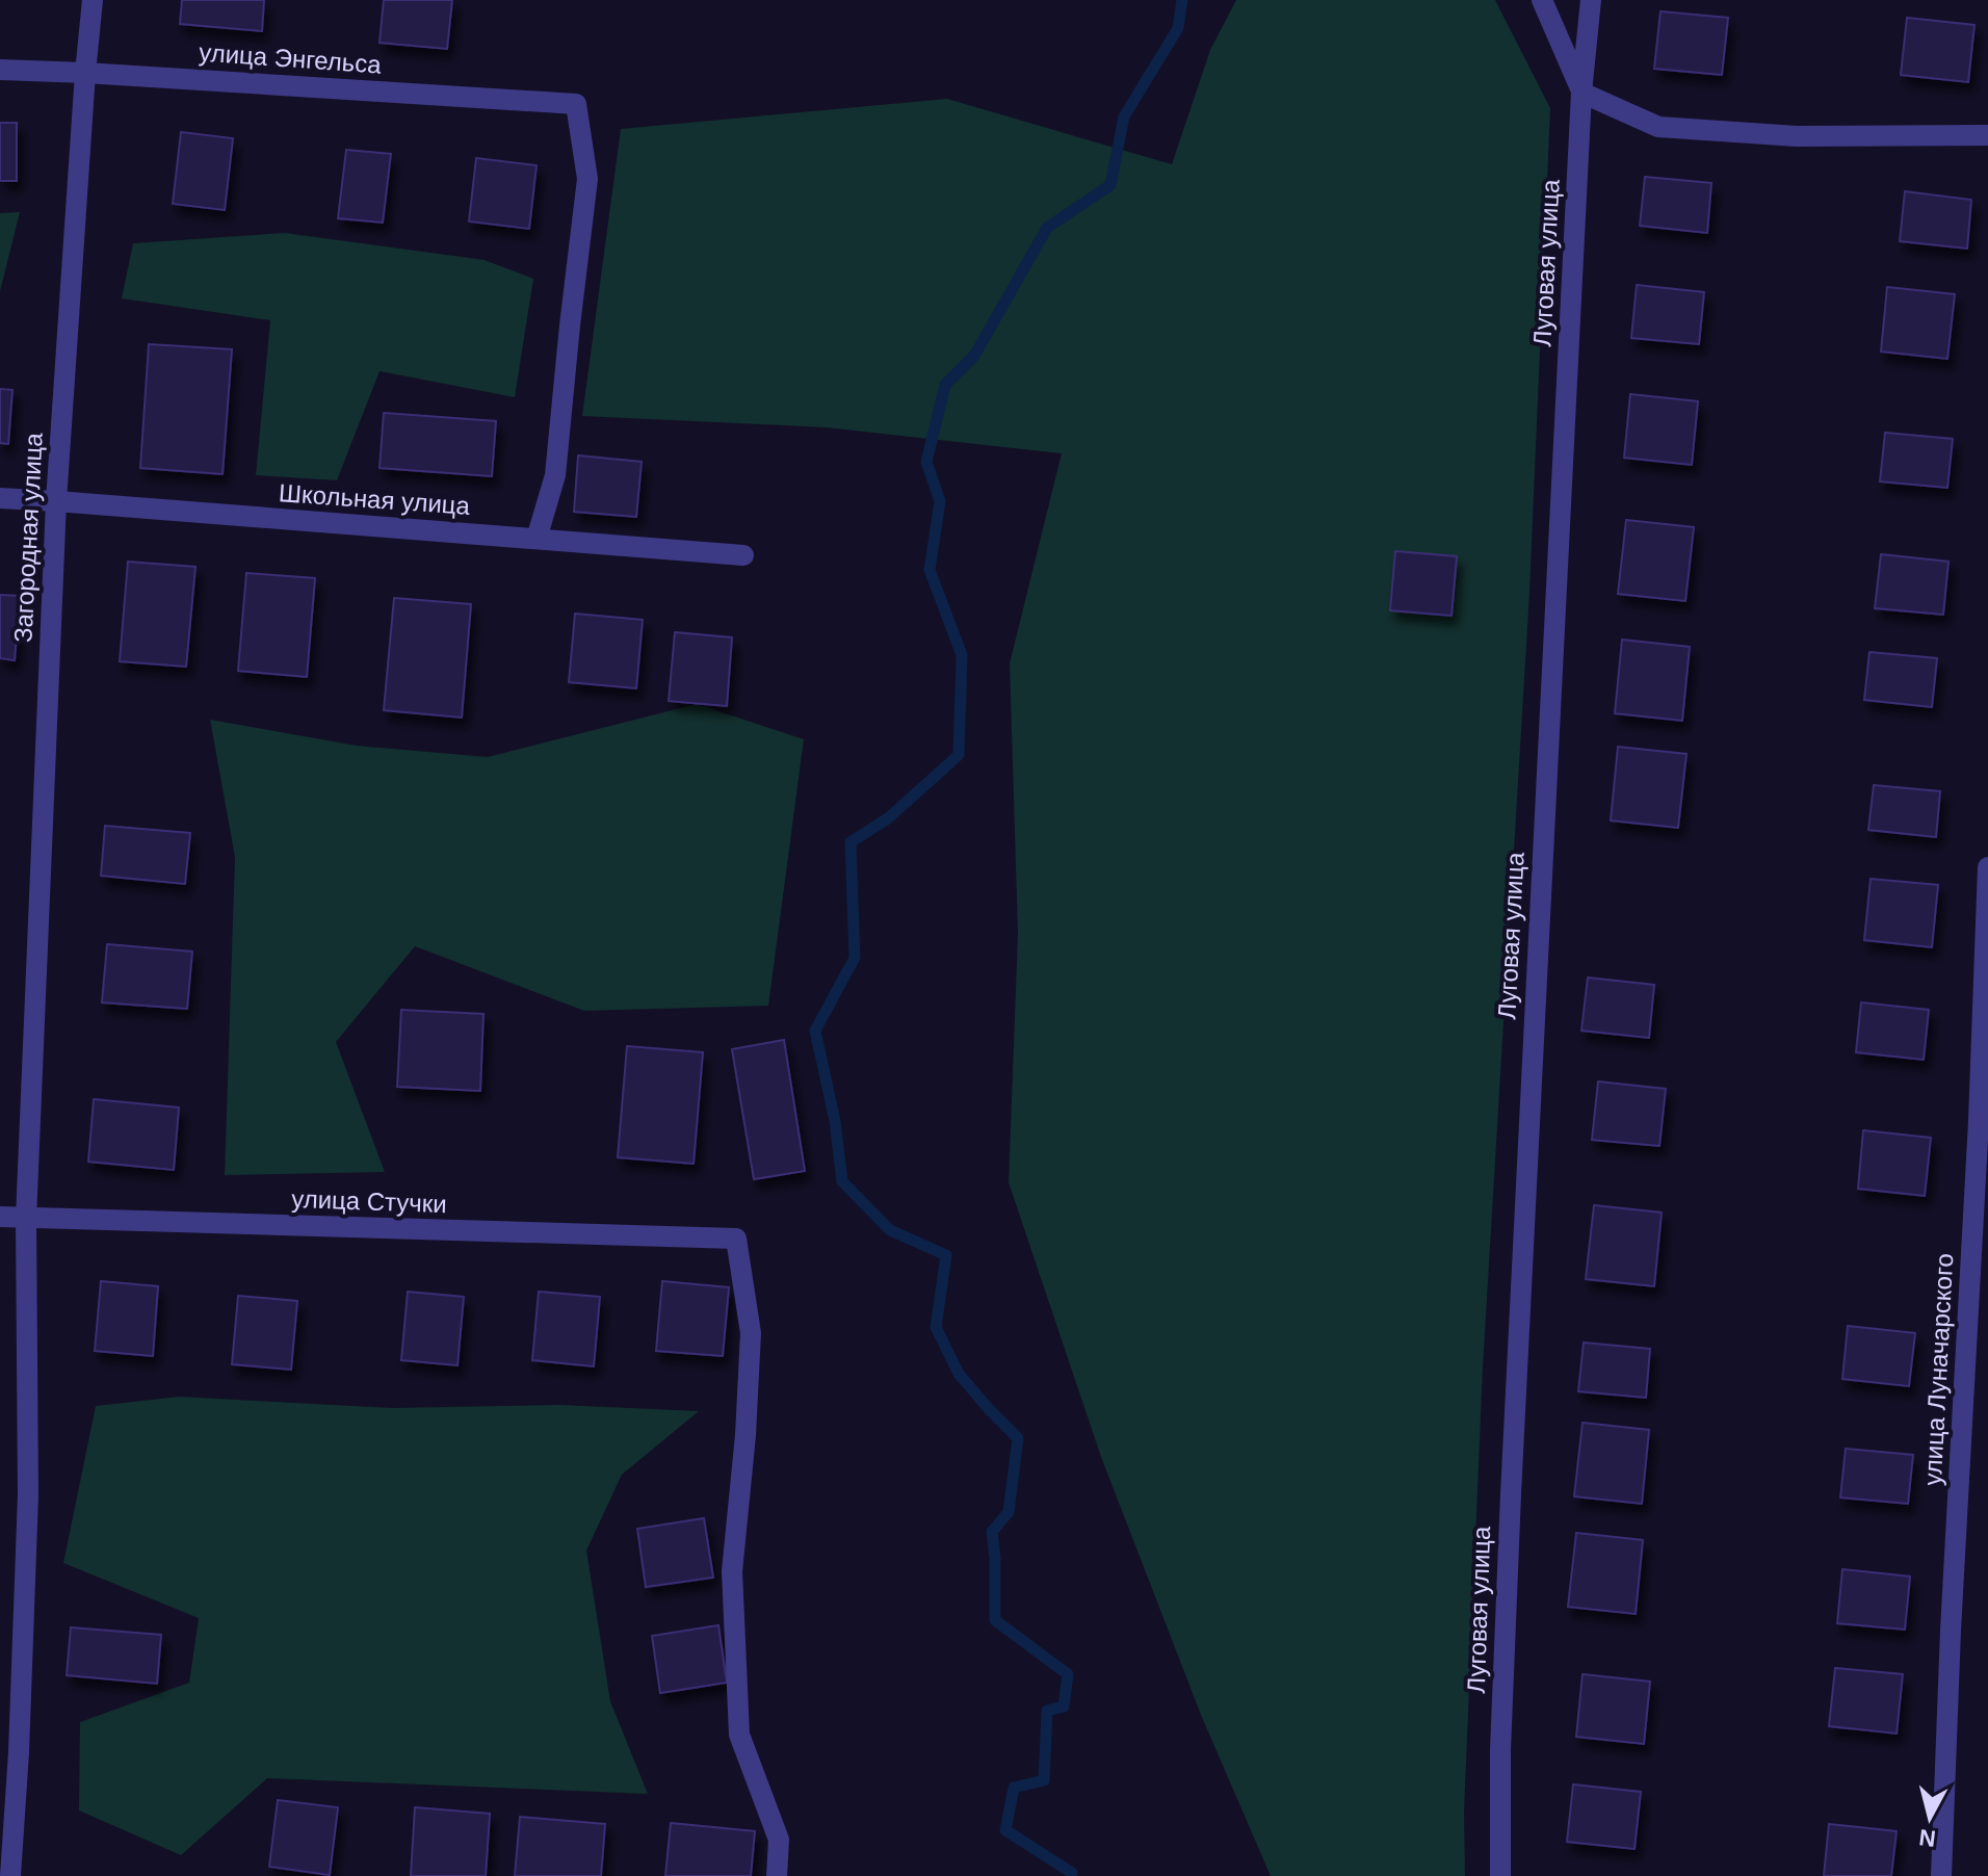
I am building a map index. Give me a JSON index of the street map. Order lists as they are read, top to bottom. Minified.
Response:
{"streets":{"street":["улица Энгельса","Луговая улица","Школьная улица","Загородная улица","улица Стучки","улица Луначарского"]},"crossings":[["улица Энгельса","Школьная улица"],["улица Энгельса","Загородная улица"],["Школьная улица","Загородная улица"],["Загородная улица","улица Стучки"]],"north":"bottom"}
